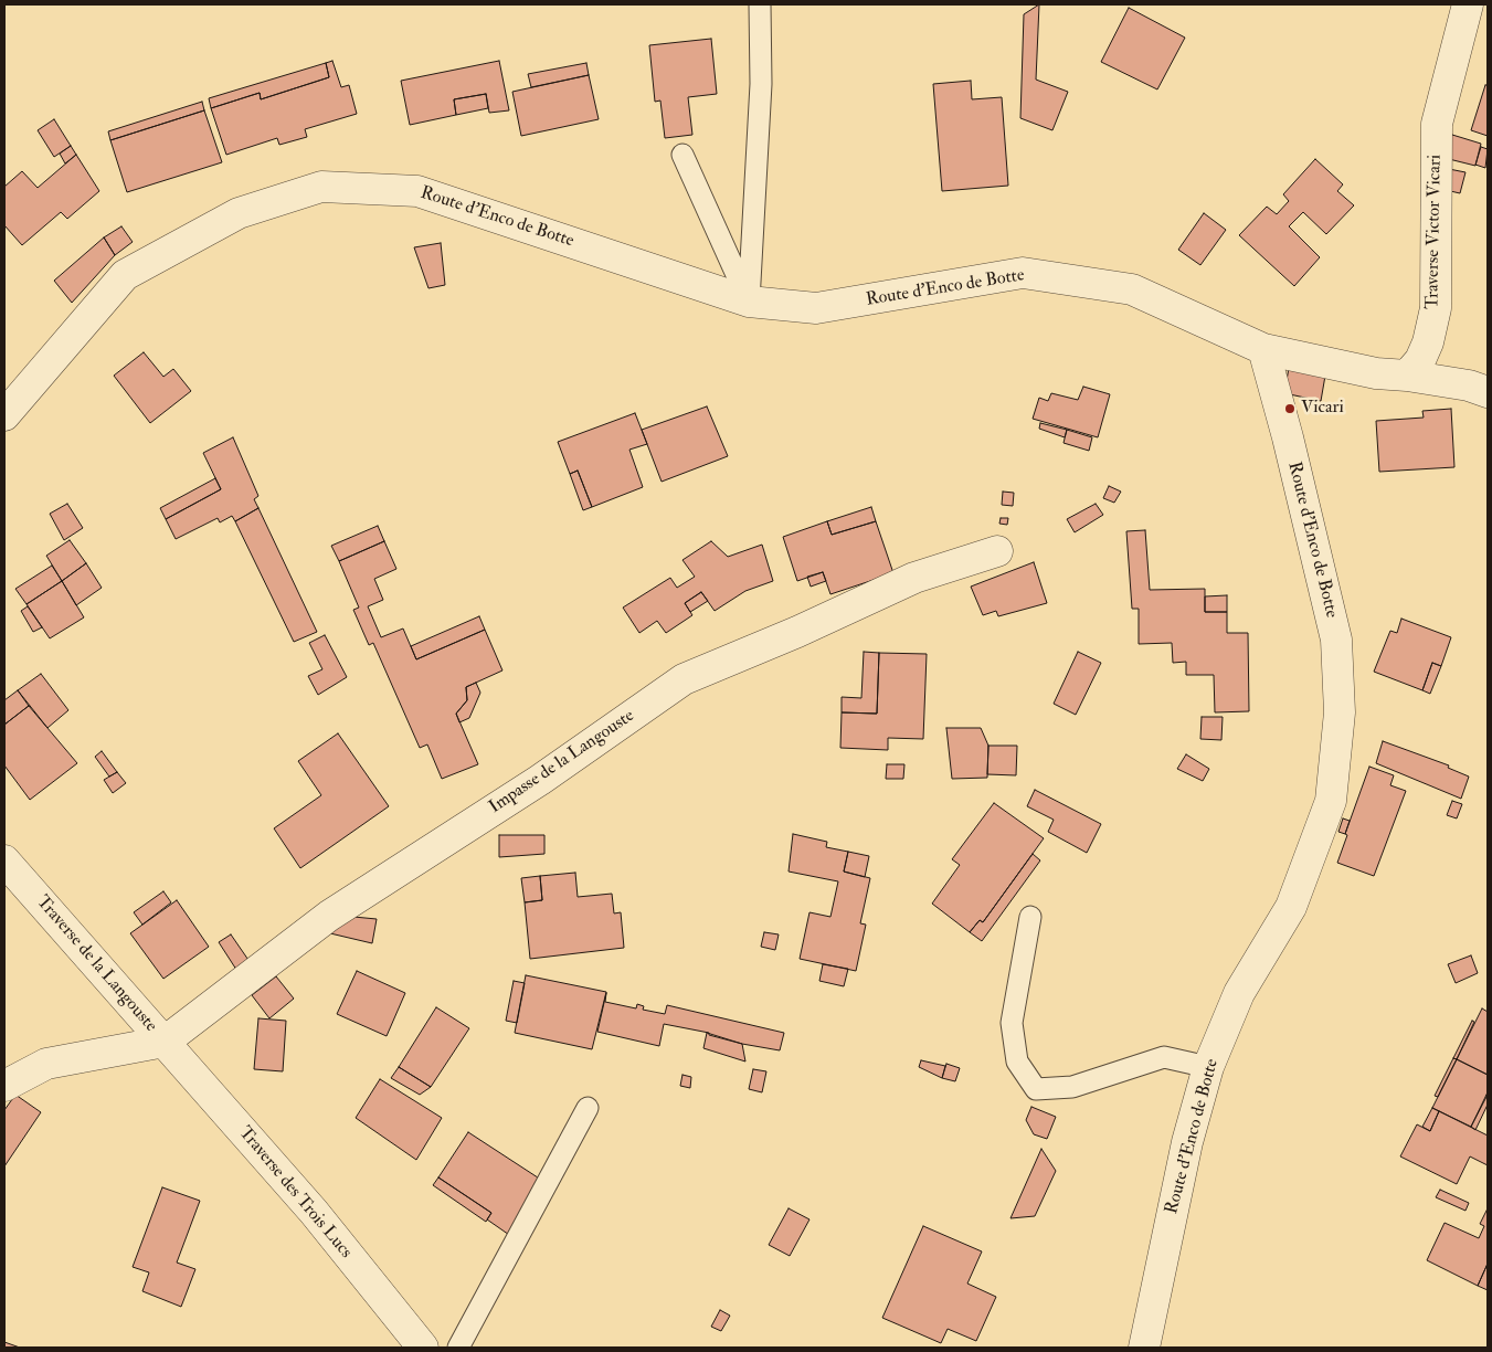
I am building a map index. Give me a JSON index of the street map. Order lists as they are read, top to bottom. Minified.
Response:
{"streets":{"street":["Route d'Enco de Botte","Traverse Victor Vicari","Impasse de la Langouste","Traverse de la Langouste","Traverse des Trois Lucs"]},"crossings":[["Impasse de la Langouste","Traverse de la Langouste"],["Impasse de la Langouste","Traverse des Trois Lucs"],["Traverse de la Langouste","Traverse des Trois Lucs"]],"places":["Vicari"]}
